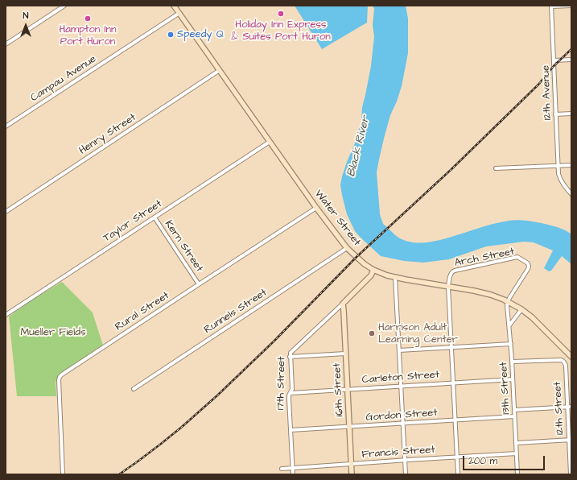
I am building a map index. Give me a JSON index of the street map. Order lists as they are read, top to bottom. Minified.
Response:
{"streets":{"street":["Campau Avenue","12th Avenue","Henry Street","Water Street","Taylor Street","Kern Street","Arch Street","Rural Street","Runnels Street","Carleton Street","17th Street","13th Street","16th Street","12th Street","Gordon Street","Francis Street"]},"crossings":[["Campau Avenue","Water Street"],["Henry Street","Water Street"],["Water Street","Taylor Street"],["Water Street","Arch Street"],["Water Street","Rural Street"],["Water Street","Runnels Street"],["Water Street","17th Street"],["Water Street","13th Street"],["Taylor Street","Kern Street"],["Kern Street","Rural Street"],["Arch Street","13th Street"],["Carleton Street","17th Street"],["Carleton Street","13th Street"],["Carleton Street","16th Street"],["17th Street","16th Street"],["17th Street","Gordon Street"],["17th Street","Francis Street"],["13th Street","12th Street"],["13th Street","Gordon Street"],["13th Street","Francis Street"],["16th Street","Gordon Street"],["16th Street","Francis Street"]],"water":["Black River"],"parks":["Mueller Fields"],"places":["Holiday Inn Express & Suites Port Huron","Hampton Inn Port Huron","Speedy Q","Harrison Adult Learning Center"],"scale_bar":"200 m","north":"top"}
